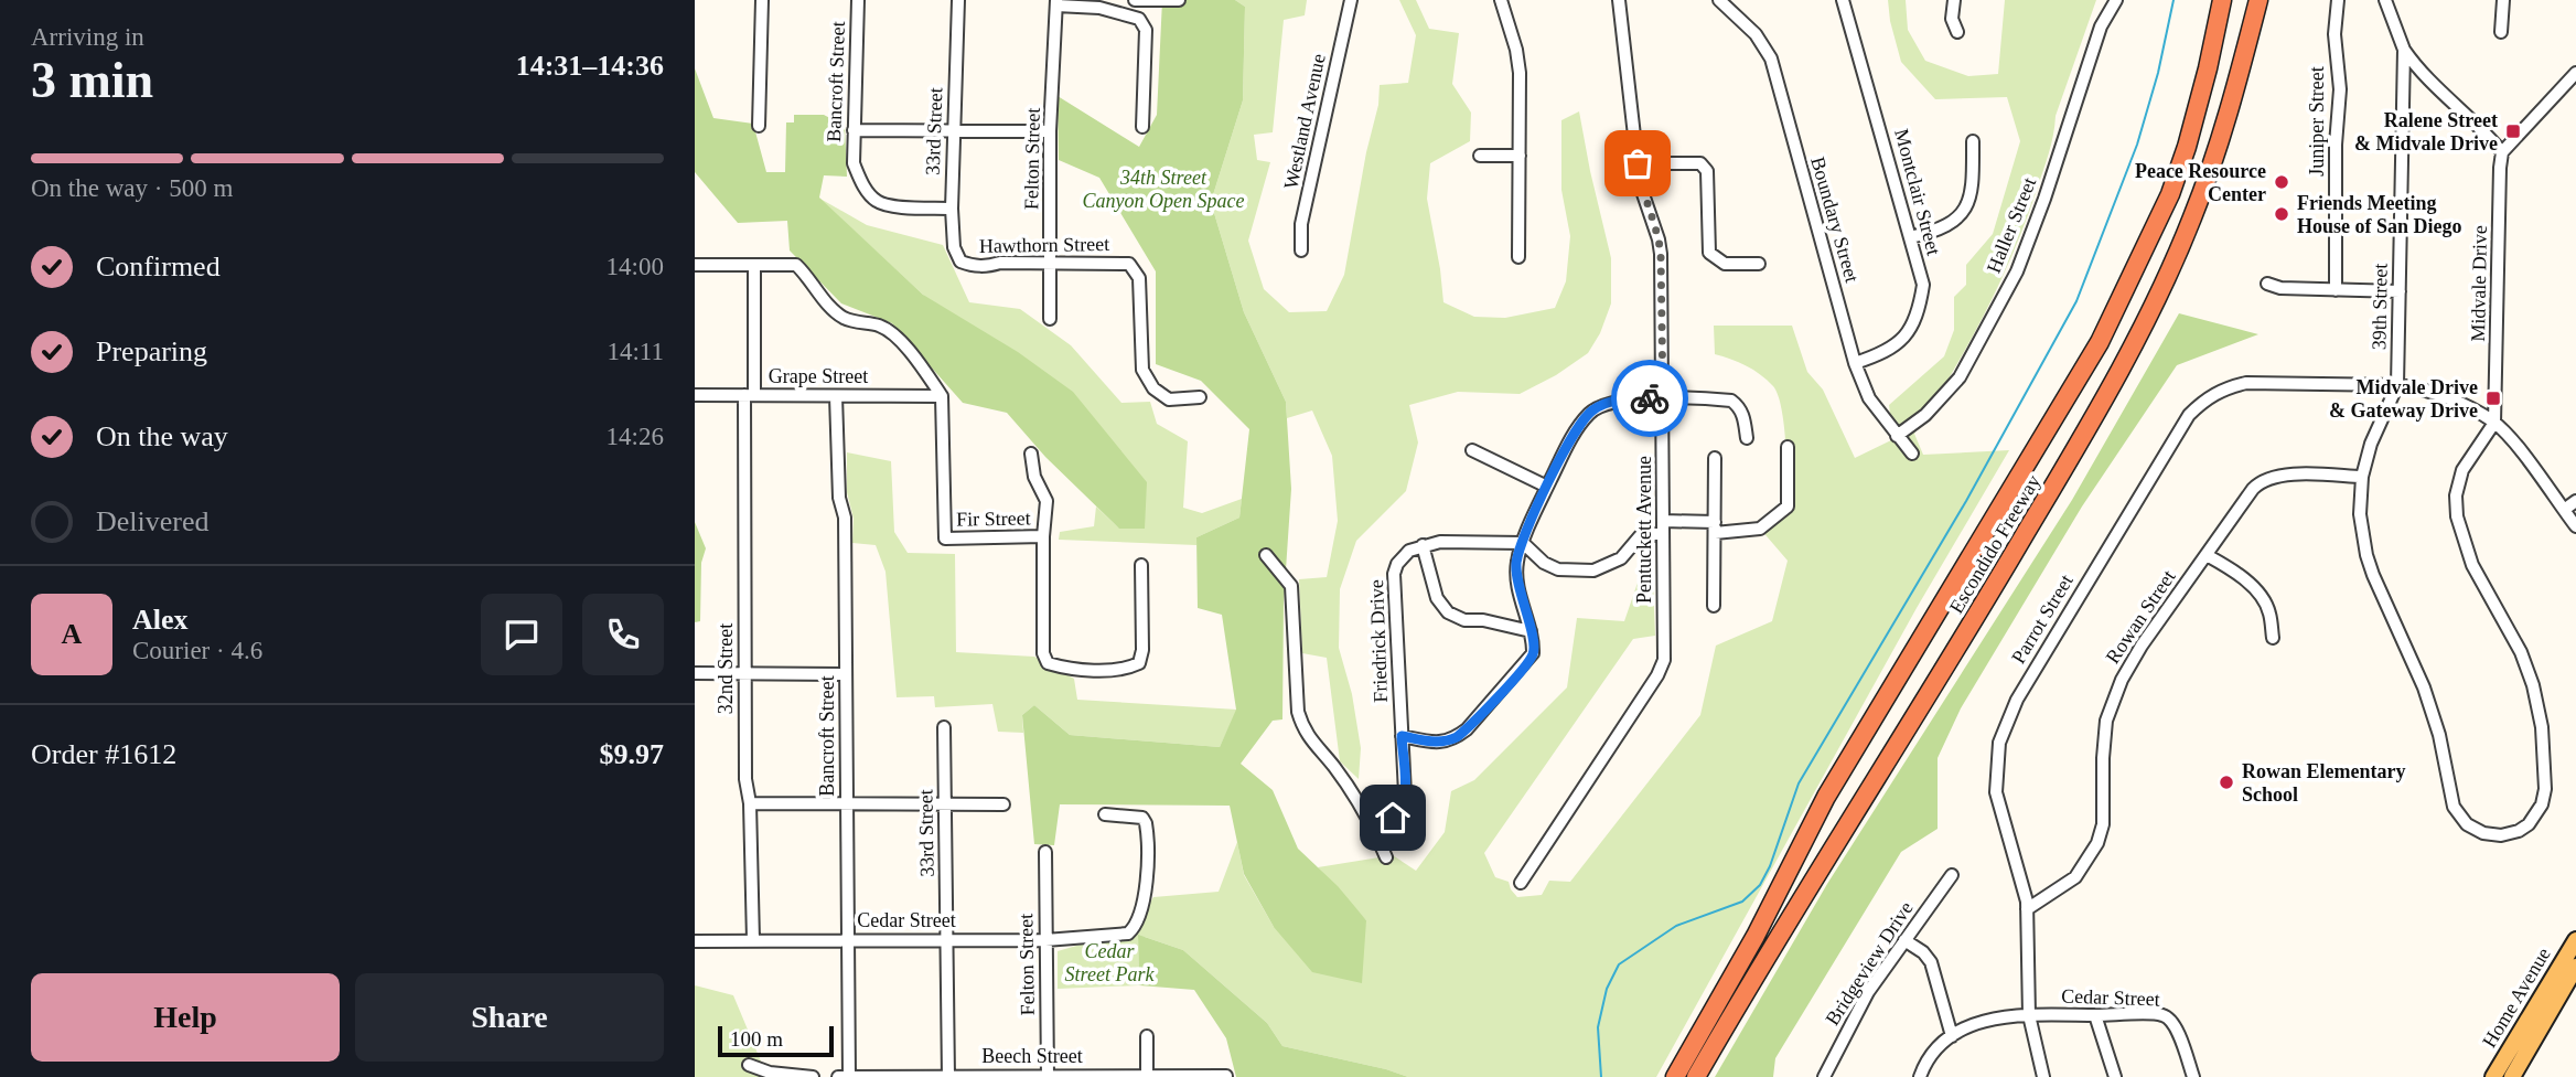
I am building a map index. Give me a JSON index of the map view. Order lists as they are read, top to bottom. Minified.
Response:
{"streets":{"highway":["Escondido Freeway"],"main road":["Home Avenue"],"street":["Bancroft Street","Westland Avenue","Juniper Street","33rd Street","Felton Street","Montclair Street","Boundary Street","Haller Street","Hawthorn Street","Midvale Drive","39th Street","Grape Street","Fir Street","Pentuckett Avenue","Rowan Street","Parrot Street","Friedrick Drive","32nd Street","Cedar Street","Bridgeview Drive","Beech Street"]},"crossings":[["Bancroft Street","33rd Street"],["Bancroft Street","Grape Street"],["Bancroft Street","Cedar Street"],["Bancroft Street","Beech Street"],["33rd Street","Hawthorn Street"],["33rd Street","Cedar Street"],["33rd Street","Beech Street"],["Felton Street","Hawthorn Street"],["Felton Street","Cedar Street"],["Felton Street","Beech Street"],["Montclair Street","Boundary Street"],["Boundary Street","Haller Street"],["Midvale Drive","39th Street"],["Midvale Drive","Parrot Street"],["39th Street","Rowan Street"],["39th Street","Parrot Street"],["Grape Street","Fir Street"],["Grape Street","32nd Street"],["Rowan Street","Parrot Street"],["Parrot Street","Cedar Street"],["32nd Street","Cedar Street"]],"parks":["34th Street Canyon Open Space","Cedar Street Park"],"places":{"transit":["Ralene Street & Midvale Drive","Midvale Drive & Gateway Drive"],"other":["Peace Resource Center","Friends Meeting House of San Diego","Rowan Elementary School"]},"scale_bar":"100 m","page":{"heading":["3 min","Arriving in","14:31–14:36"],"panel":["Alex","Courier · 4.6","Order #1612","$9.97"],"bar":"On the way · 500 m","list":[["Confirmed","14:00"],["Preparing","14:11"],["On the way","14:26"],"Delivered"],"round":"A","buttons":["Help","Share"],"scale":"100 m"}}
